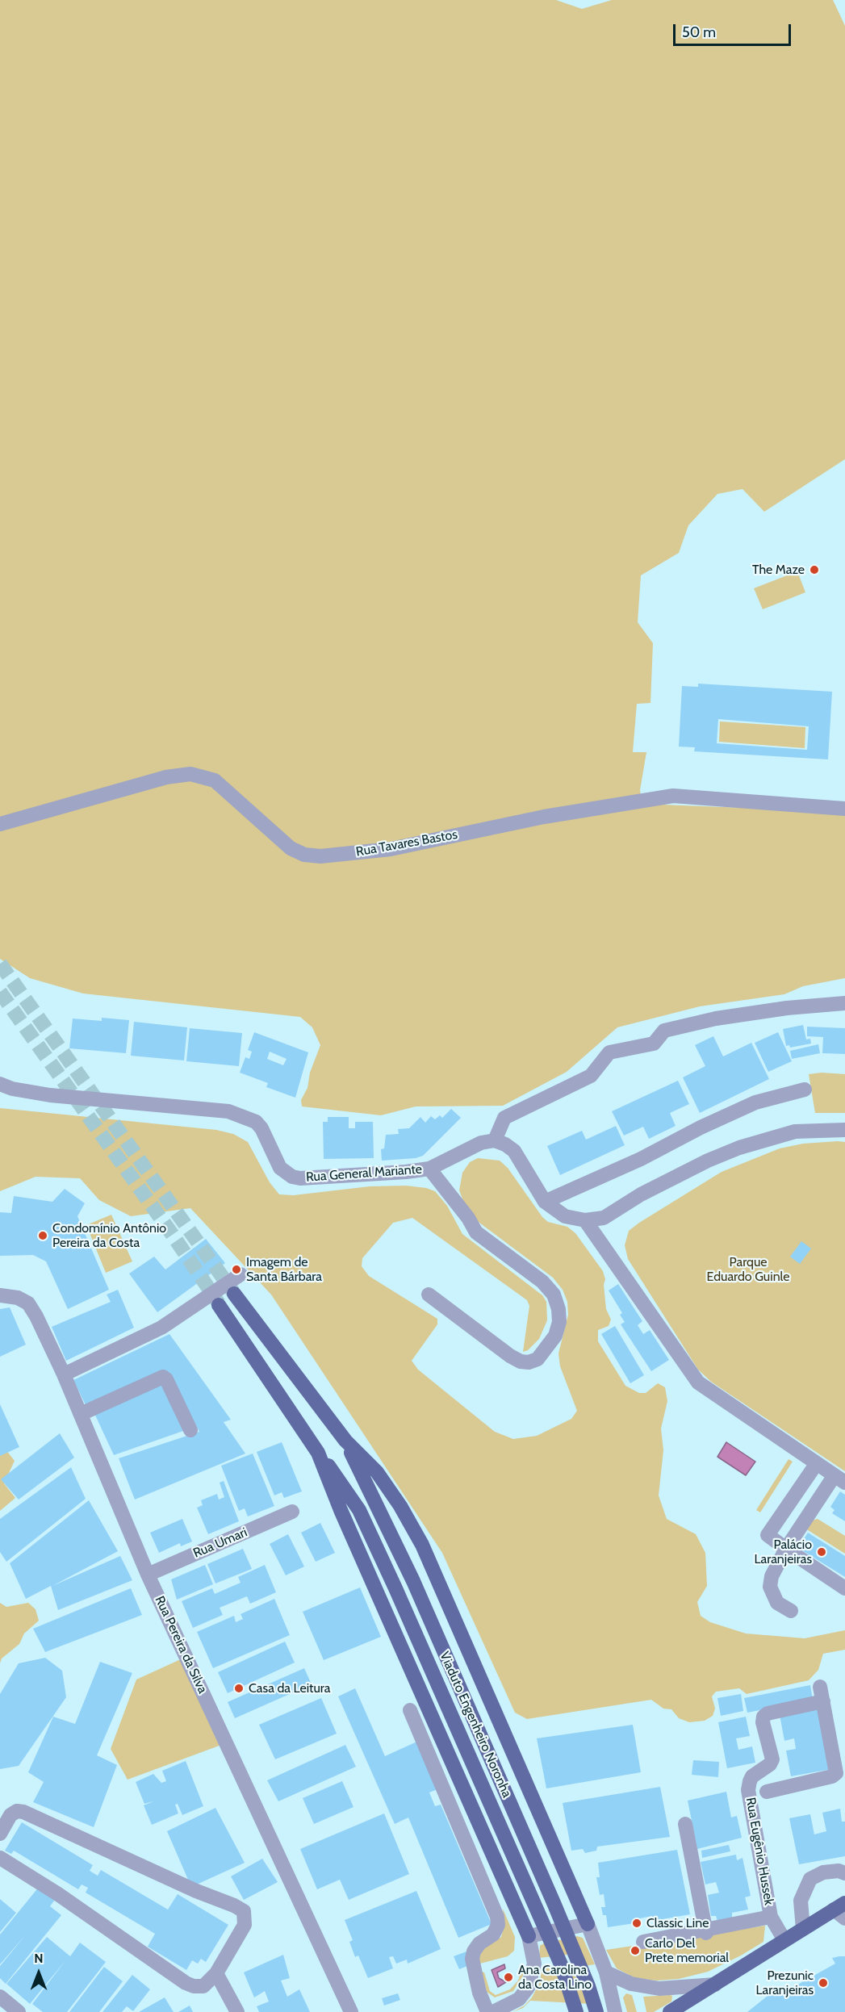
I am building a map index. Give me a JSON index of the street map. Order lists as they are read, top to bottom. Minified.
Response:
{"streets":{"main road":["Viaduto Engenheiro Noronha"],"street":["Rua Tavares Bastos","Rua General Mariante","Rua Umari","Rua Pereira da Silva","Rua Eugênio Hussek"]},"crossings":[["Rua Umari","Rua Pereira da Silva"]],"parks":["Parque Eduardo Guinle"],"places":["The Maze","Condomínio Antônio Pereira da Costa","Imagem de Santa Bárbara","Palácio Laranjeiras","Casa da Leitura","Classic Line","Carlo Del Prete memorial","Ana Carolina da Costa Lino","Prezunic Laranjeiras"],"scale_bar":"50 m","north":"top"}
